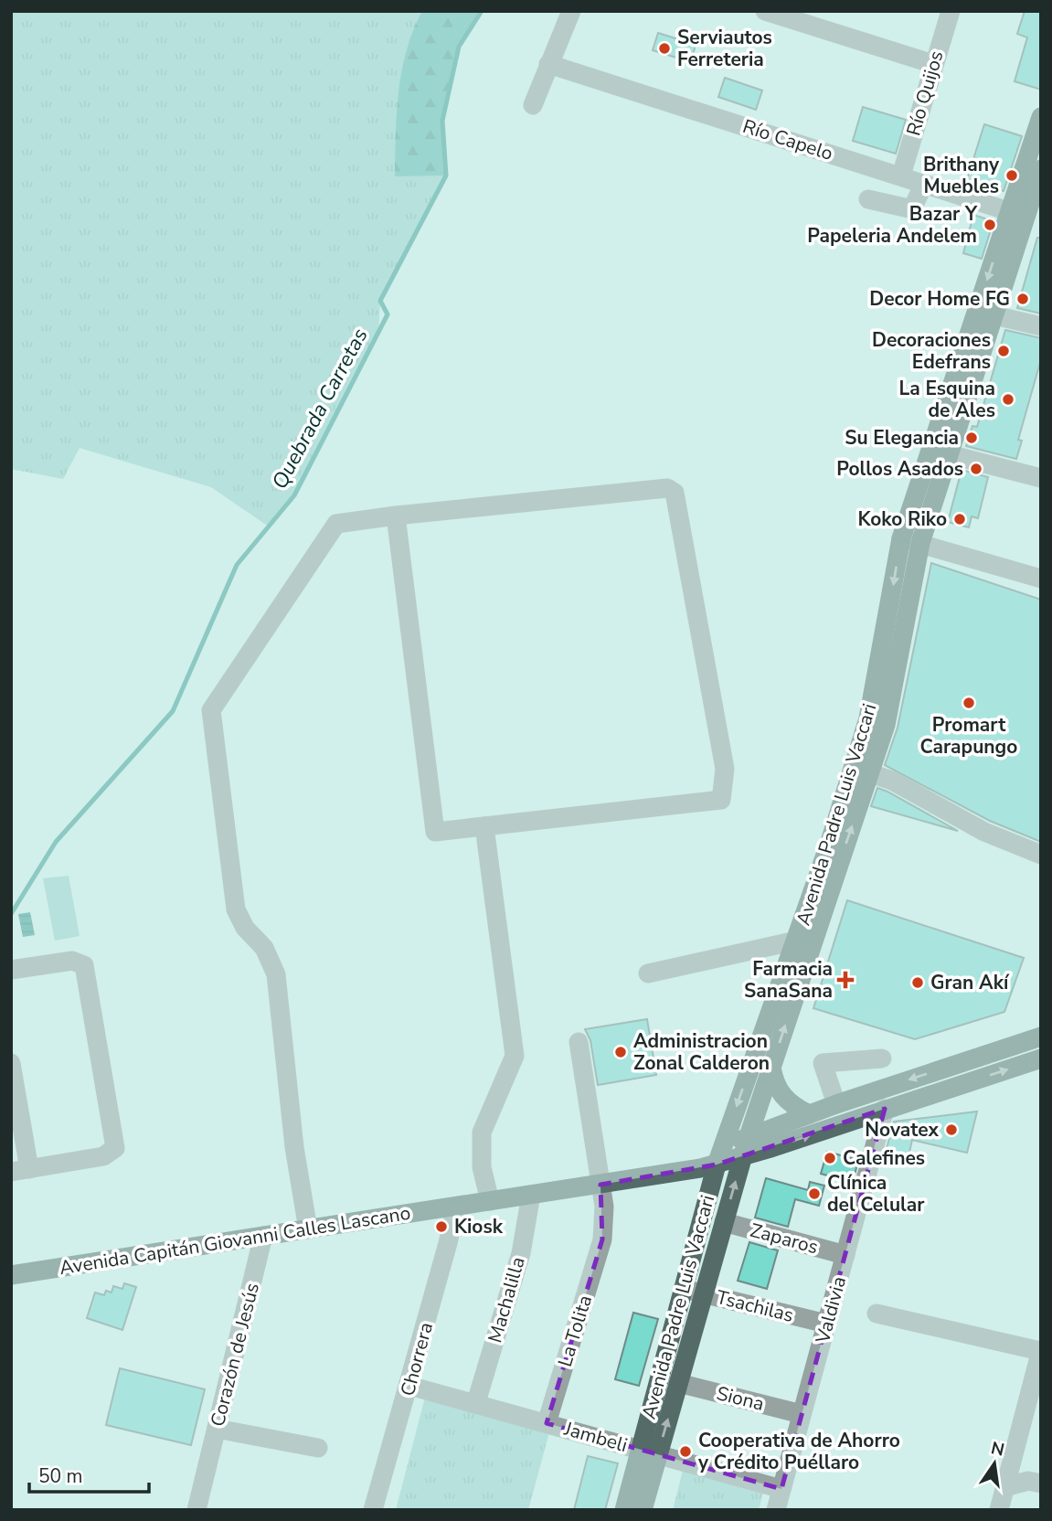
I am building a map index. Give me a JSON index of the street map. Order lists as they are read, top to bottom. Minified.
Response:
{"streets":{"main road":["Avenida Padre Luis Vaccari","Avenida Capitán Giovanni Calles Lascano"],"street":["Río Quijos","Río Capelo","Zaparos","Machalilla","Tsachilas","Valdivia","La Tolita","Corazón de Jesús","Chorrera","Siona","Jambeli"]},"crossings":[["Río Quijos","Río Capelo"],["Río Capelo","Avenida Padre Luis Vaccari"],["Avenida Padre Luis Vaccari","Zaparos"],["Avenida Padre Luis Vaccari","Avenida Capitán Giovanni Calles Lascano"],["Avenida Padre Luis Vaccari","Tsachilas"],["Avenida Padre Luis Vaccari","Siona"],["Avenida Padre Luis Vaccari","Jambeli"],["Zaparos","Valdivia"],["Avenida Capitán Giovanni Calles Lascano","Machalilla"],["Avenida Capitán Giovanni Calles Lascano","Valdivia"],["Avenida Capitán Giovanni Calles Lascano","La Tolita"],["Avenida Capitán Giovanni Calles Lascano","Corazón de Jesús"],["Avenida Capitán Giovanni Calles Lascano","Chorrera"],["Machalilla","Jambeli"],["Tsachilas","Valdivia"],["Valdivia","Siona"],["Valdivia","Jambeli"],["La Tolita","Jambeli"],["Chorrera","Jambeli"]],"water":["Quebrada Carretas"],"places":{"other":["Serviautos Ferreteria","Brithany Muebles","Bazar Y Papeleria Andelem","Decor Home FG","Decoraciones Edefrans","La Esquina de Ales","Su Elegancia","Pollos Asados","Koko Riko","Promart Carapungo","Gran Akí","Administracion Zonal Calderon","Novatex","Calefines","Clínica del Celular","Kiosk","Cooperativa de Ahorro y Crédito Puéllaro"],"health":["Farmacia SanaSana"]},"scale_bar":"50 m","north":"top"}
